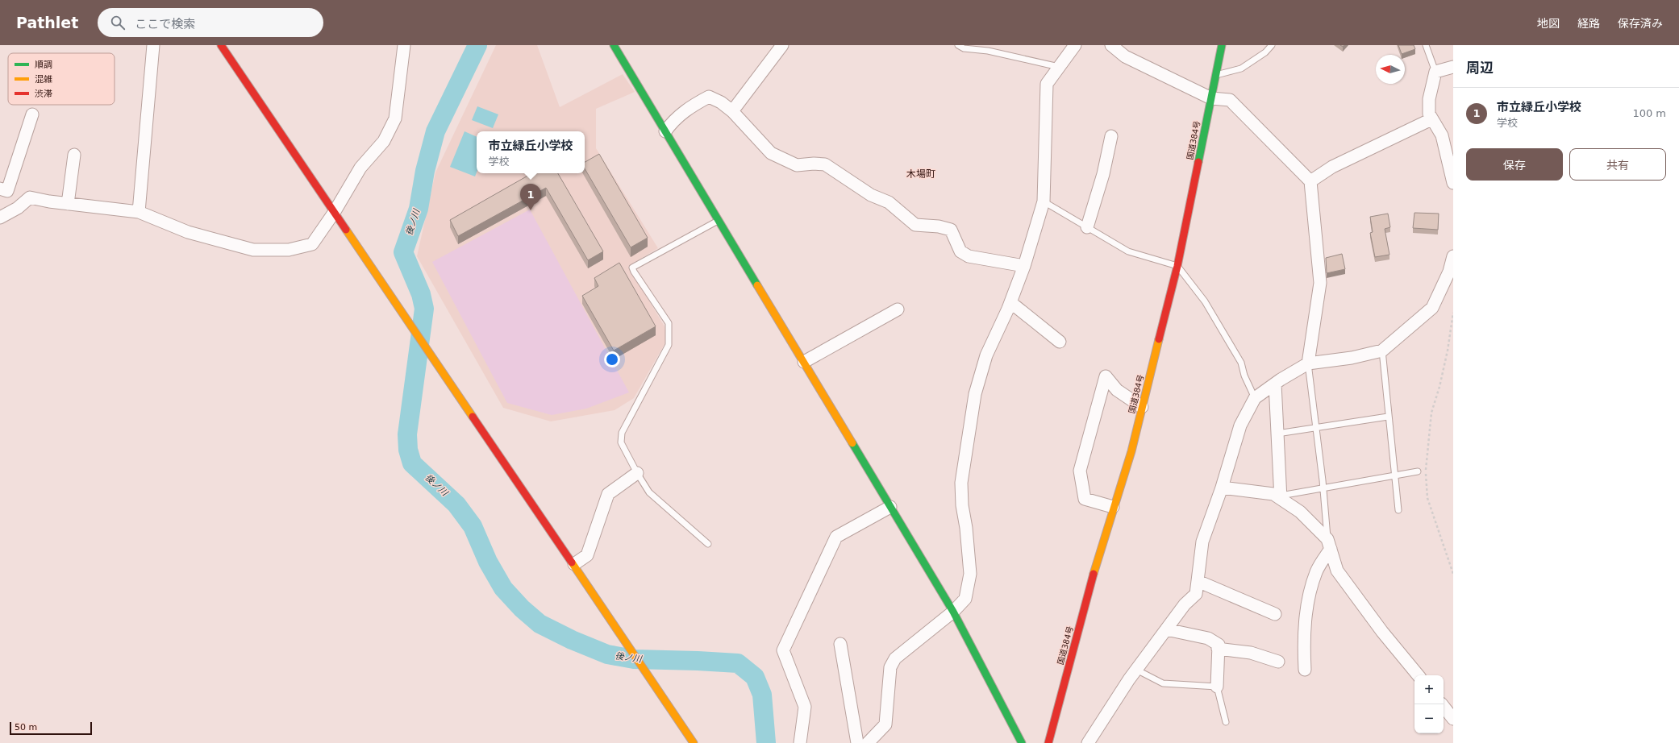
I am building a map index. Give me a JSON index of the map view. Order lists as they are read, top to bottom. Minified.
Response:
{"streets":{"main road":["国道384号"]},"districts":["木場町"],"water":["後ノ川"],"legend":["順調","混雑","渋滞"],"scale_bar":"50 m","north":"left","page":{"header":"Pathlet","search":"ここで検索","nav":["地図","経路","保存済み"],"heading":"周辺","list":[{"mark":"1","name":"市立緑丘小学校","note":"学校","value":"100 m"}],"popup":["市立緑丘小学校","学校"],"buttons":["保存","共有"],"pins":"1","map_buttons":["+","−"],"scale":"50 m"}}
